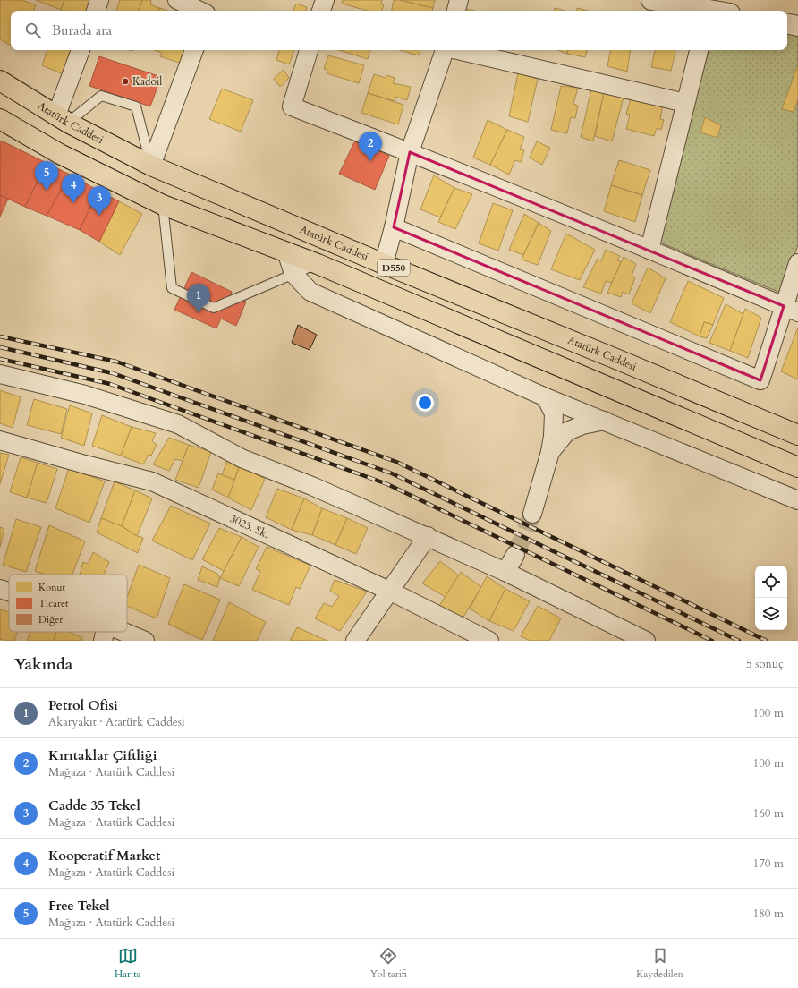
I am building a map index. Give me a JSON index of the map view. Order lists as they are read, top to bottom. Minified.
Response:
{"streets":{"highway":["Atatürk Caddesi","D550"],"street":["3023. Sk."]},"places":["Kadoil"],"legend":["Konut","Ticaret","Diğer"],"page":{"search":"Burada ara","pins":["2","5","4","3","1"],"heading":["Yakında","5 sonuç"],"list":[{"mark":"1","name":"Petrol Ofisi","note":"Akaryakıt · Atatürk Caddesi","value":"100 m"},{"mark":"2","name":"Kırıtaklar Çiftliği","note":"Mağaza · Atatürk Caddesi","value":"100 m"},{"mark":"3","name":"Cadde 35 Tekel","note":"Mağaza · Atatürk Caddesi","value":"160 m"},{"mark":"4","name":"Kooperatif Market","note":"Mağaza · Atatürk Caddesi","value":"170 m"},{"mark":"5","name":"Free Tekel","note":"Mağaza · Atatürk Caddesi","value":"180 m"}],"nav":["Harita","Yol tarifi","Kaydedilen"]}}
